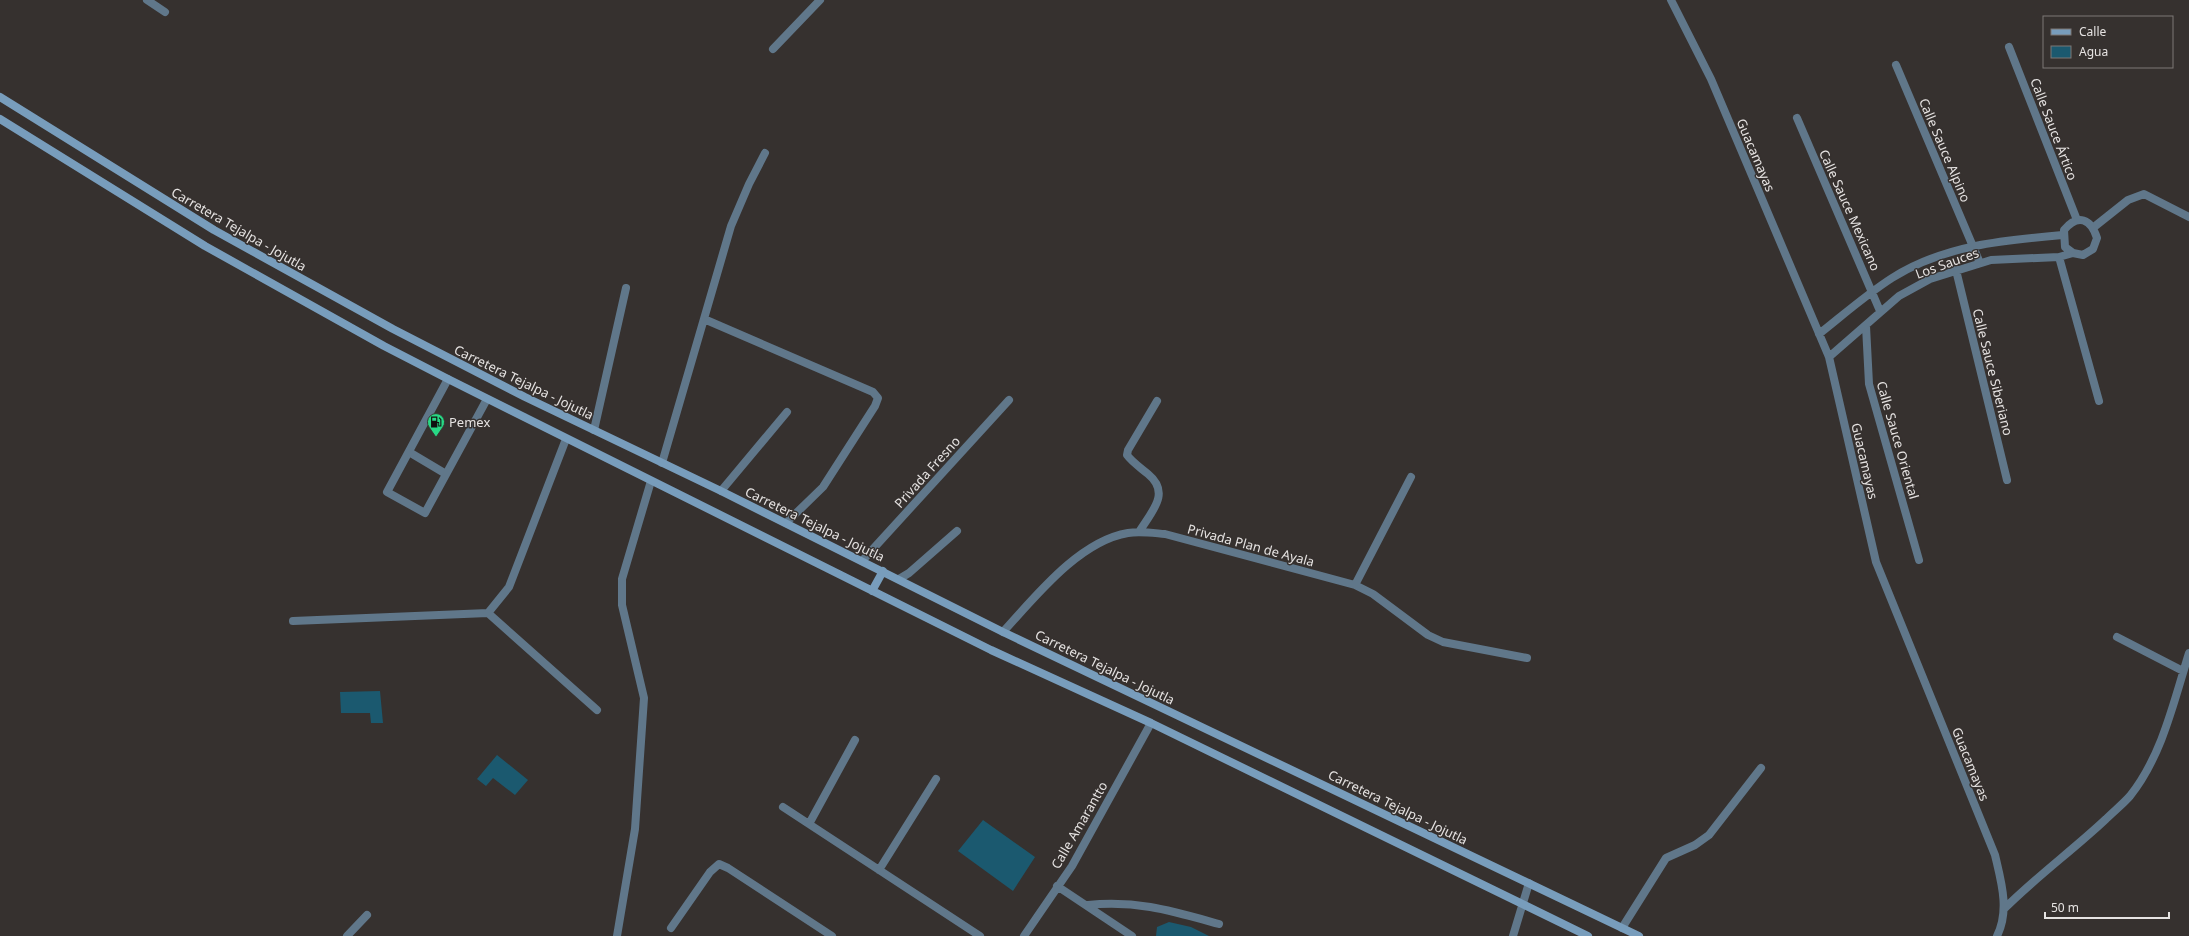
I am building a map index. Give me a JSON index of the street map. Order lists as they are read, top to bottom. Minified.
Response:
{"streets":{"main road":["Carretera Tejalpa - Jojutla"],"street":["Calle Sauce Ártico","Calle Sauce Alpino","Guacamayas","Calle Sauce Mexicano","Los Sauces","Calle Sauce Siberiano","Calle Sauce Oriental","Privada Fresno","Privada Plan de Ayala","Calle Amarantto"]},"crossings":[["Calle Sauce Ártico","Los Sauces"],["Calle Sauce Alpino","Los Sauces"],["Guacamayas","Los Sauces"],["Calle Sauce Mexicano","Los Sauces"],["Carretera Tejalpa - Jojutla","Privada Fresno"],["Carretera Tejalpa - Jojutla","Privada Plan de Ayala"],["Los Sauces","Calle Sauce Siberiano"],["Los Sauces","Calle Sauce Oriental"]],"places":{"fuel station":["Pemex"]},"legend":["Calle","Agua"],"scale_bar":"50 m"}
